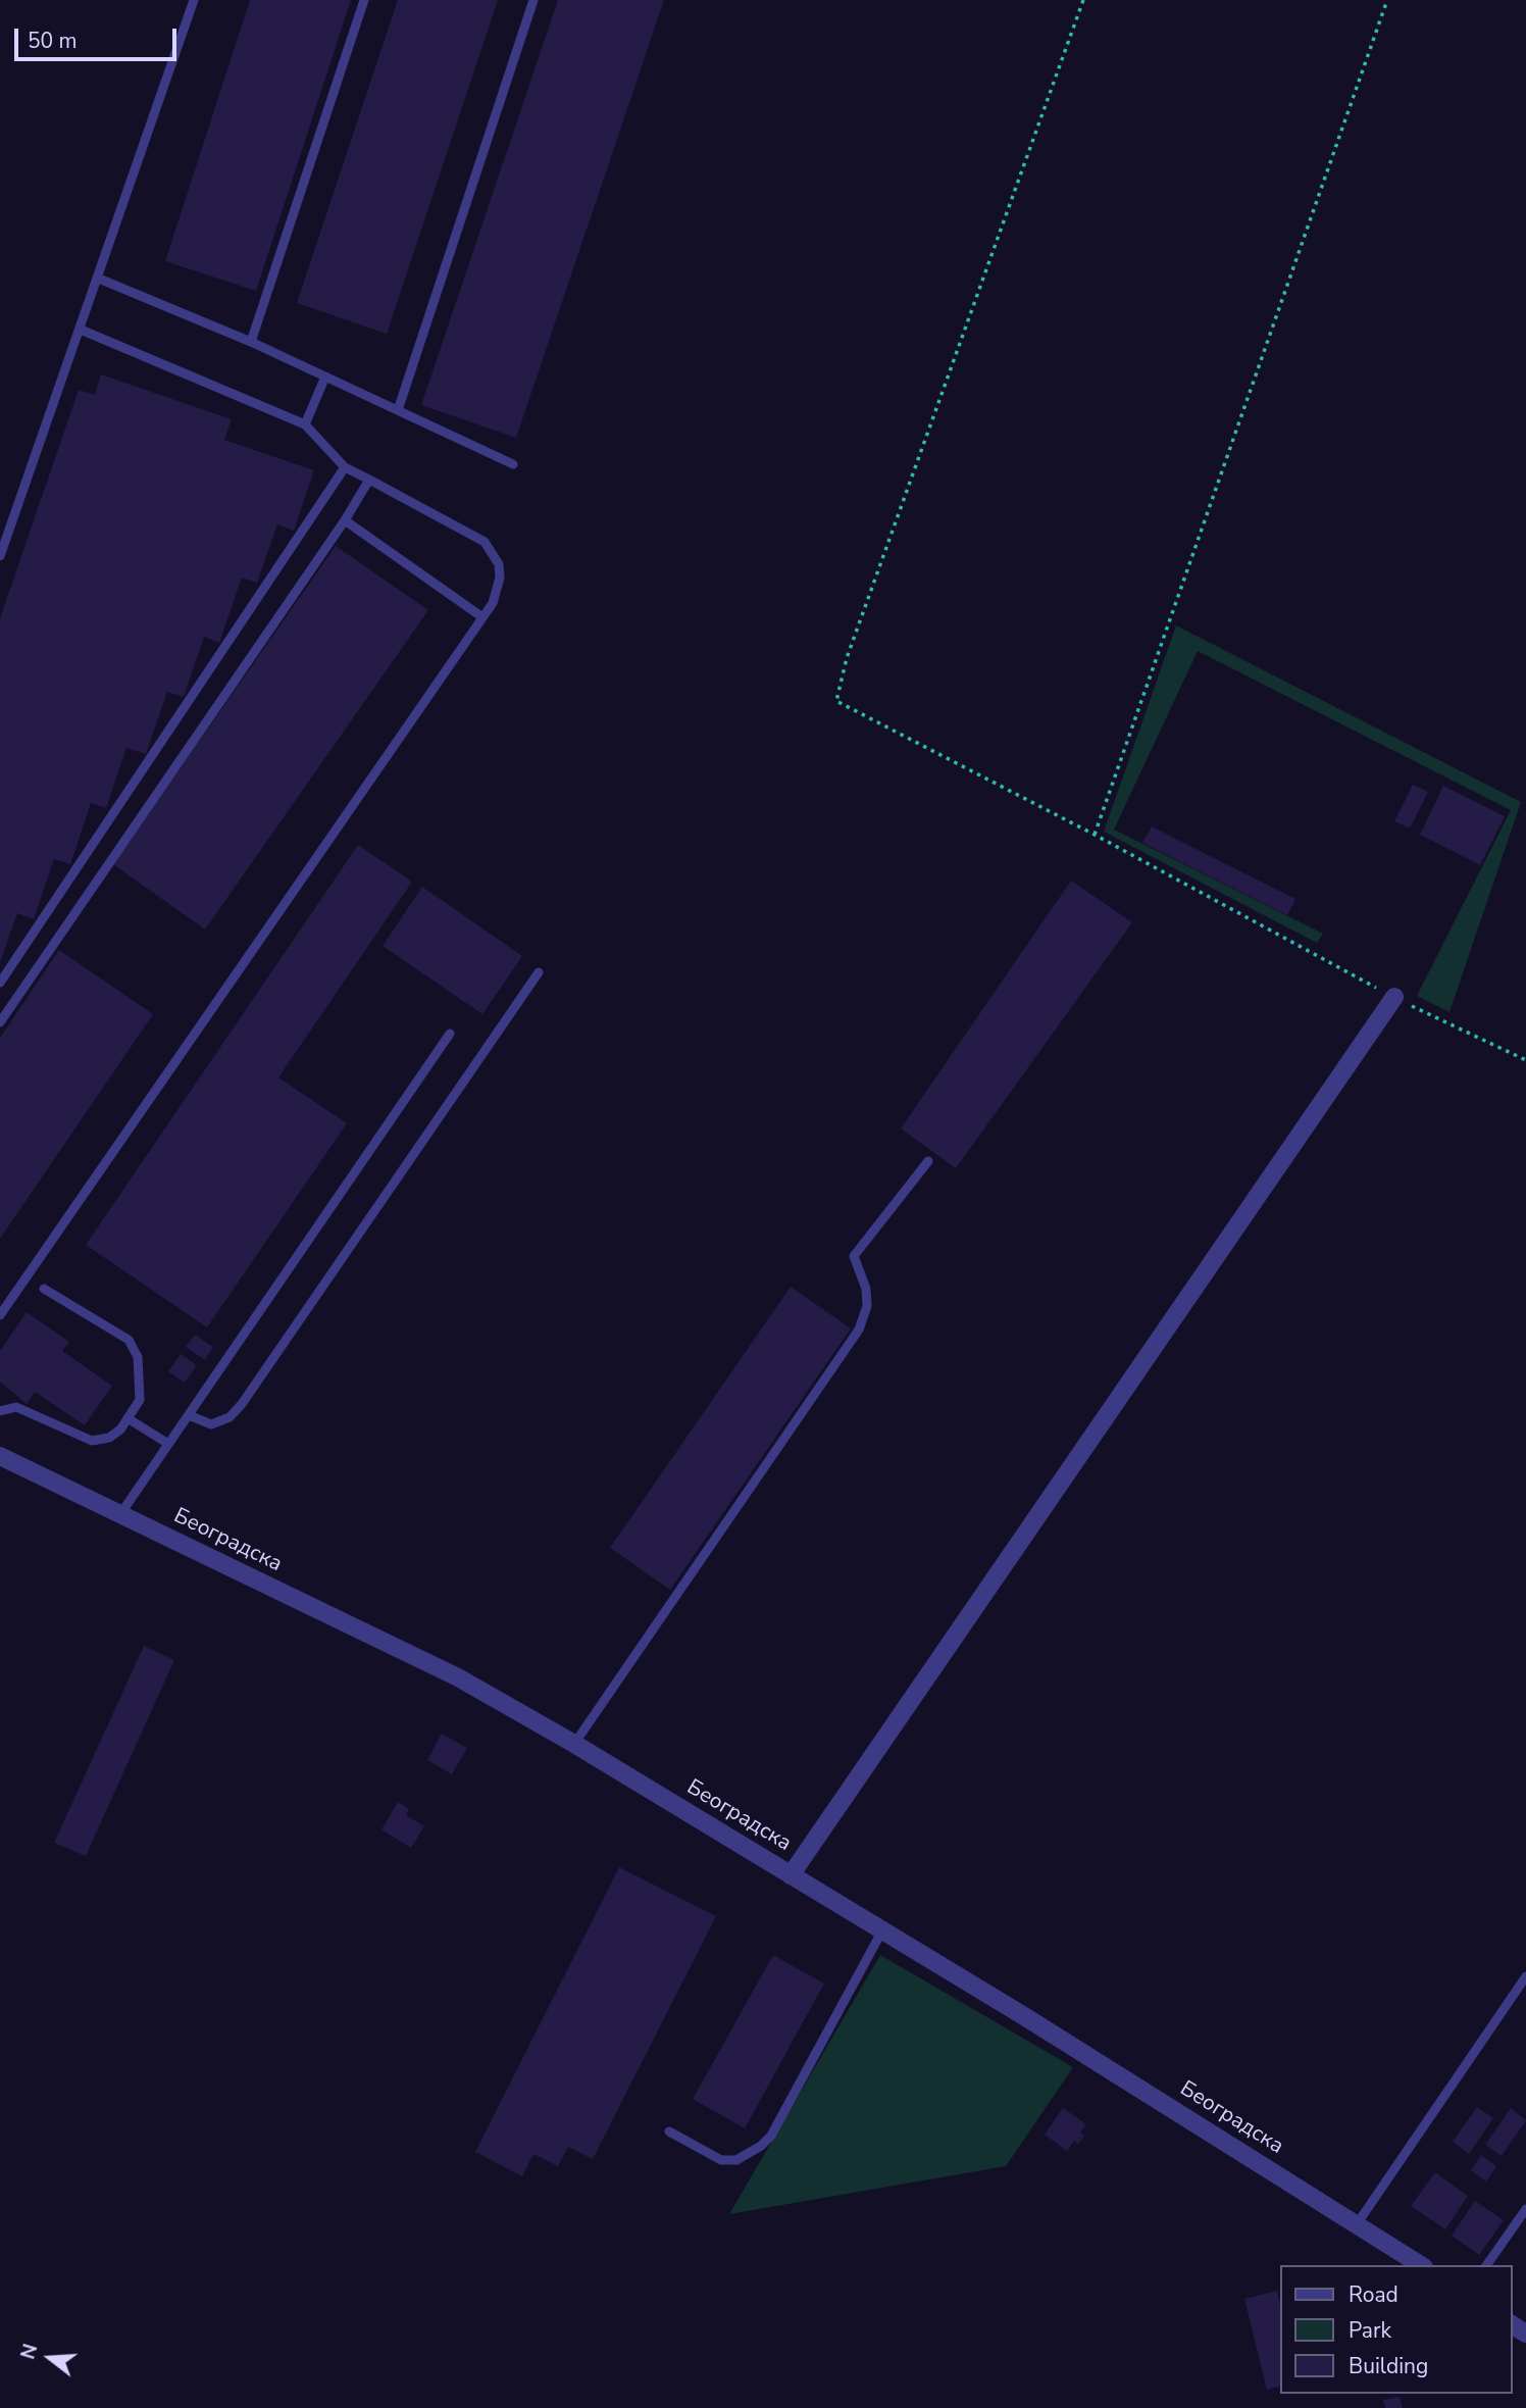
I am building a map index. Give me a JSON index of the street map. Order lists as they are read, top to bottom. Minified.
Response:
{"streets":{"street":["Београдска"]},"legend":["Road","Park","Building"],"scale_bar":"50 m","north":"left"}
